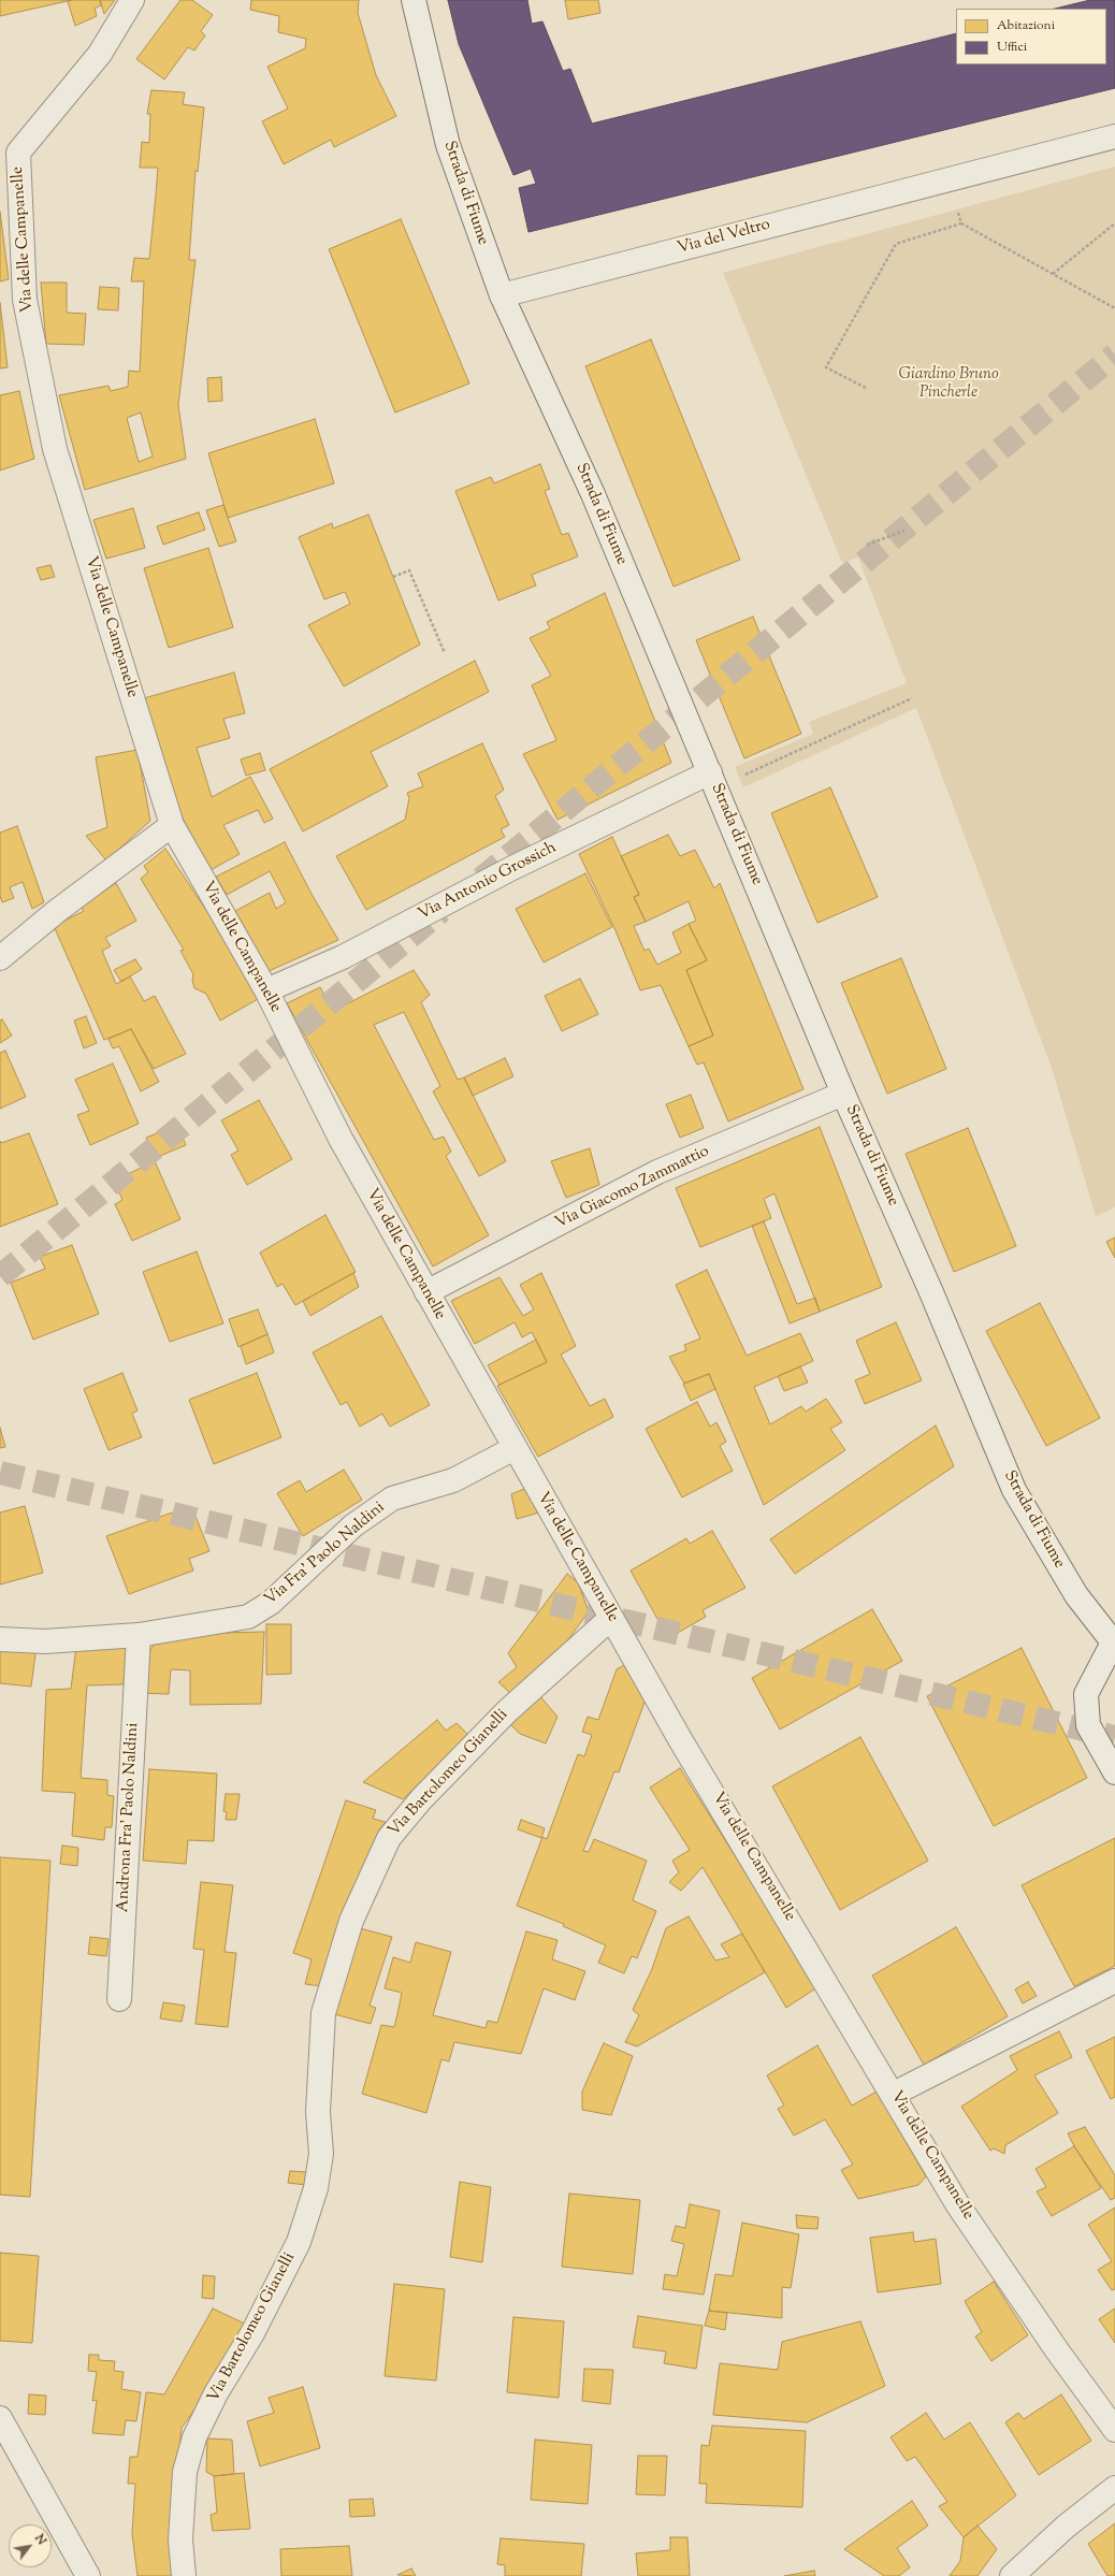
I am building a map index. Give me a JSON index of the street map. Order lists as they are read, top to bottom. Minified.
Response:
{"streets":{"street":["Strada di Fiume","Via del Veltro","Via delle Campanelle","Via Antonio Grossich","Via Giacomo Zammattio","Via Fra' Paolo Naldini","Via Bartolomeo Gianelli","Androna Fra' Paolo Naldini"]},"crossings":[["Strada di Fiume","Via del Veltro"],["Strada di Fiume","Via Antonio Grossich"],["Strada di Fiume","Via Giacomo Zammattio"],["Via delle Campanelle","Via Antonio Grossich"],["Via delle Campanelle","Via Giacomo Zammattio"],["Via delle Campanelle","Via Fra' Paolo Naldini"],["Via delle Campanelle","Via Bartolomeo Gianelli"],["Via Fra' Paolo Naldini","Androna Fra' Paolo Naldini"]],"parks":["Giardino Bruno Pincherle"],"legend":["Abitazioni","Uffici"],"north":"top right"}
